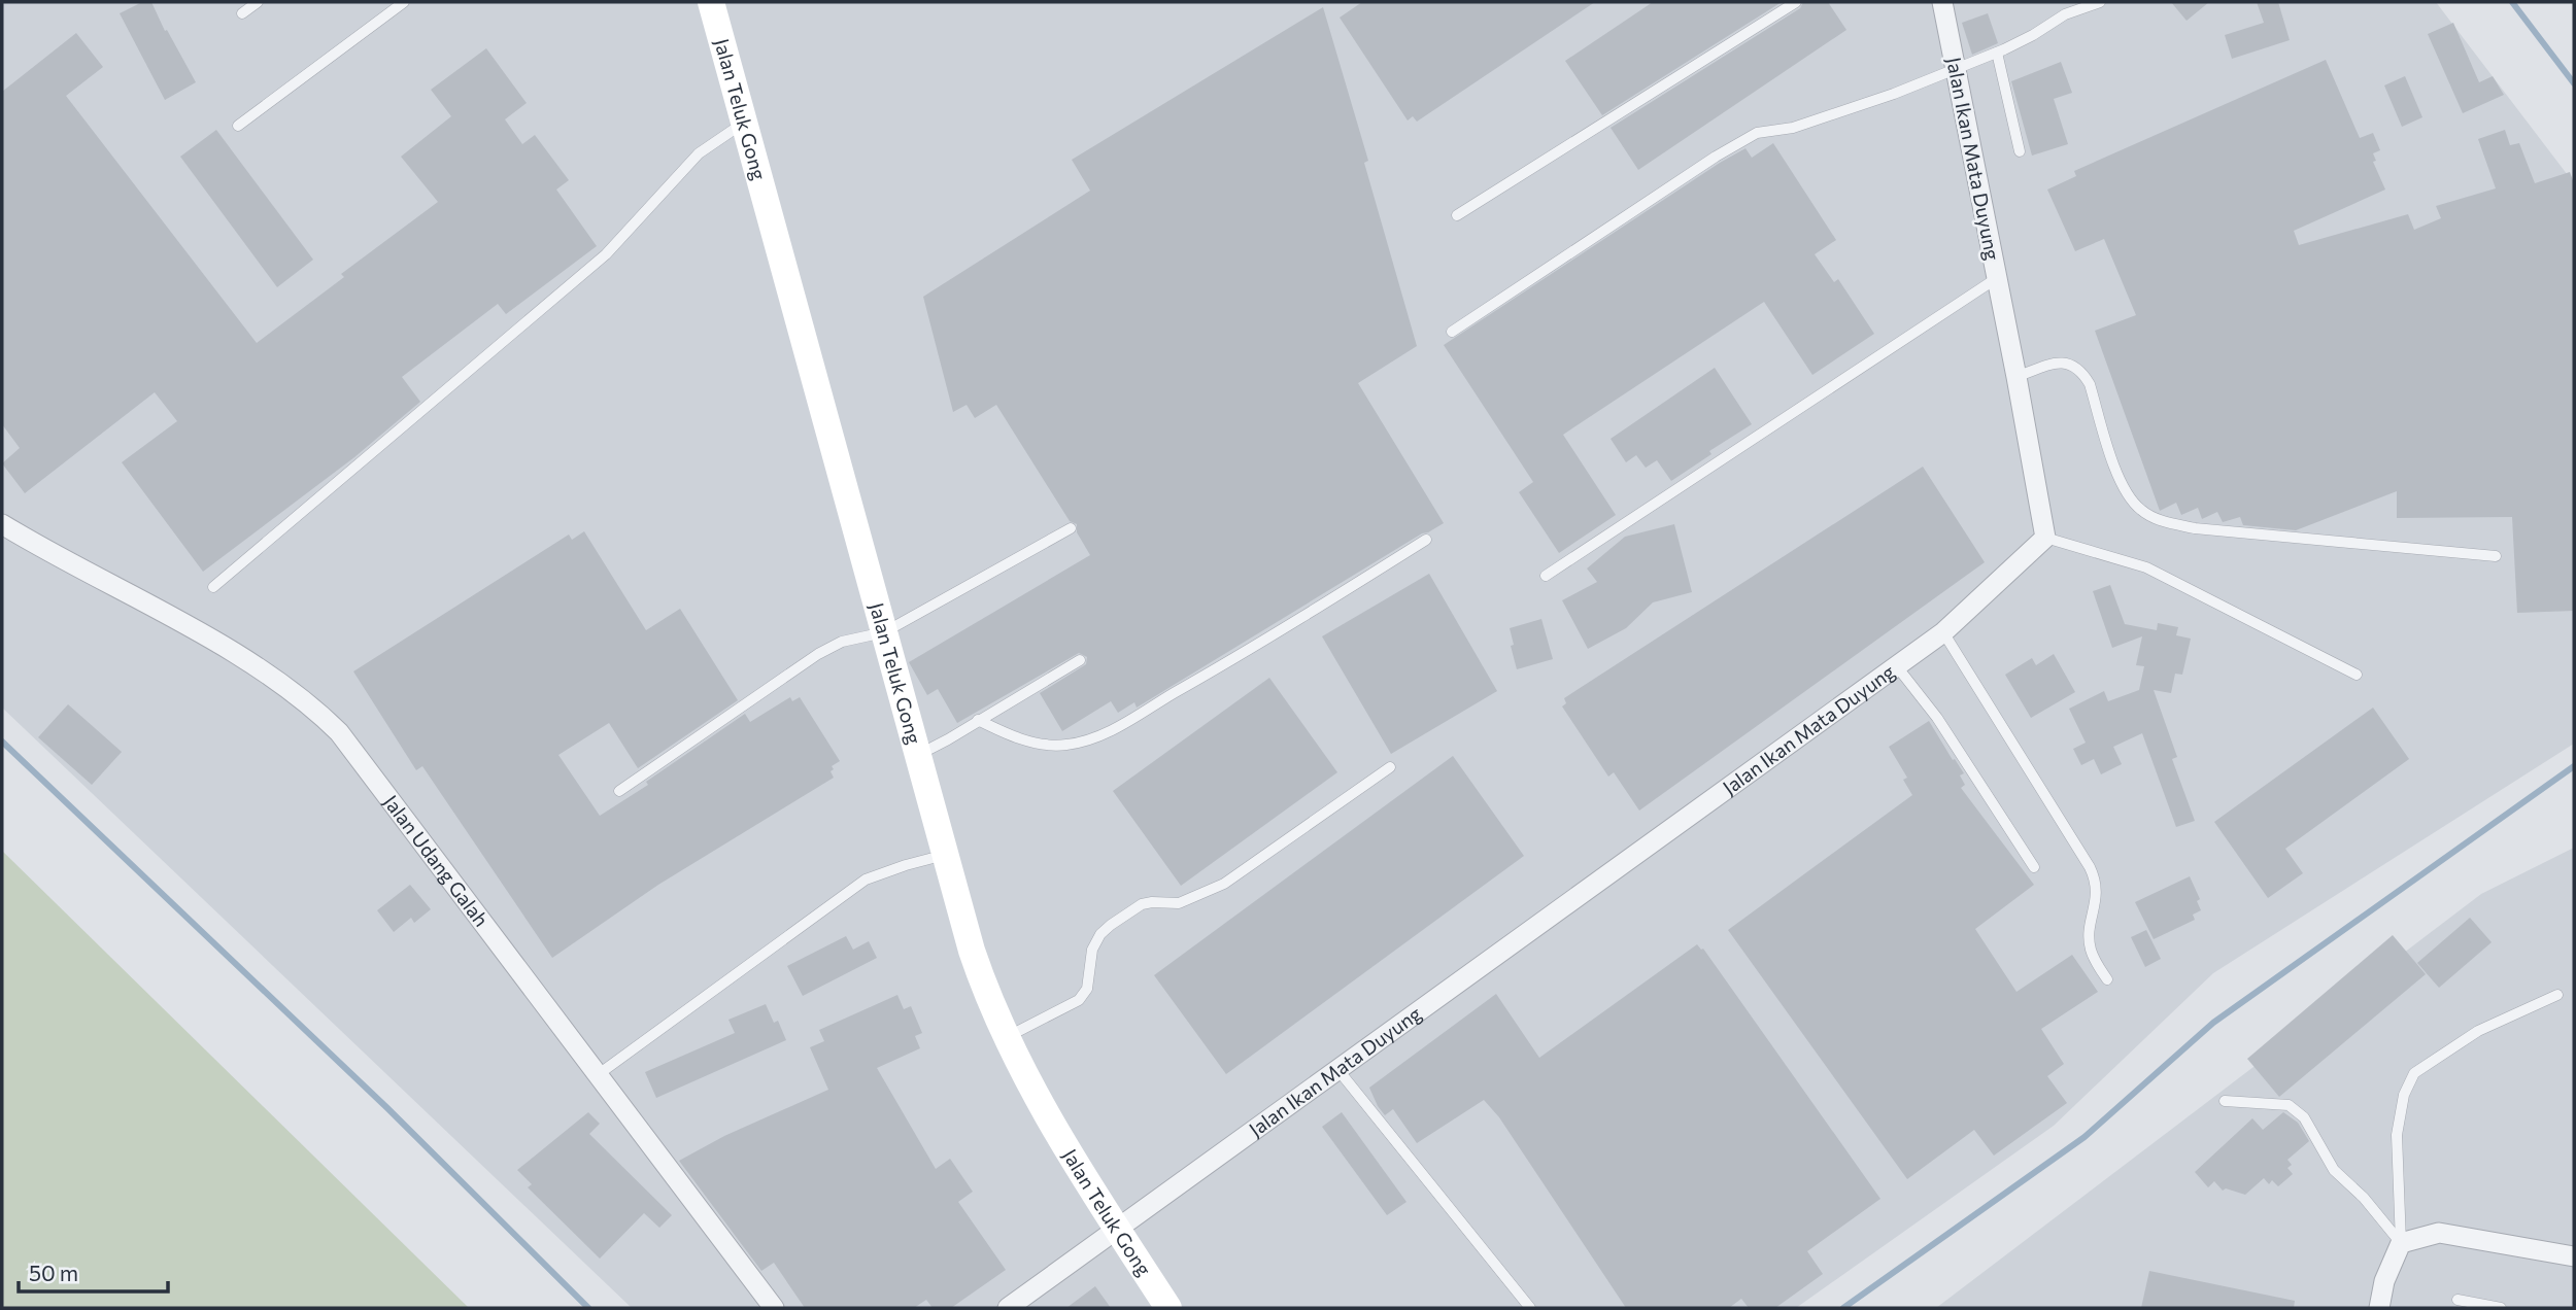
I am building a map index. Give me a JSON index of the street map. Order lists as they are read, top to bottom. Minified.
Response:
{"streets":{"street":["Jalan Teluk Gong","Jalan Ikan Mata Duyung","Jalan Udang Galah"]},"crossings":[["Jalan Teluk Gong","Jalan Ikan Mata Duyung"]],"scale_bar":"50 m"}
